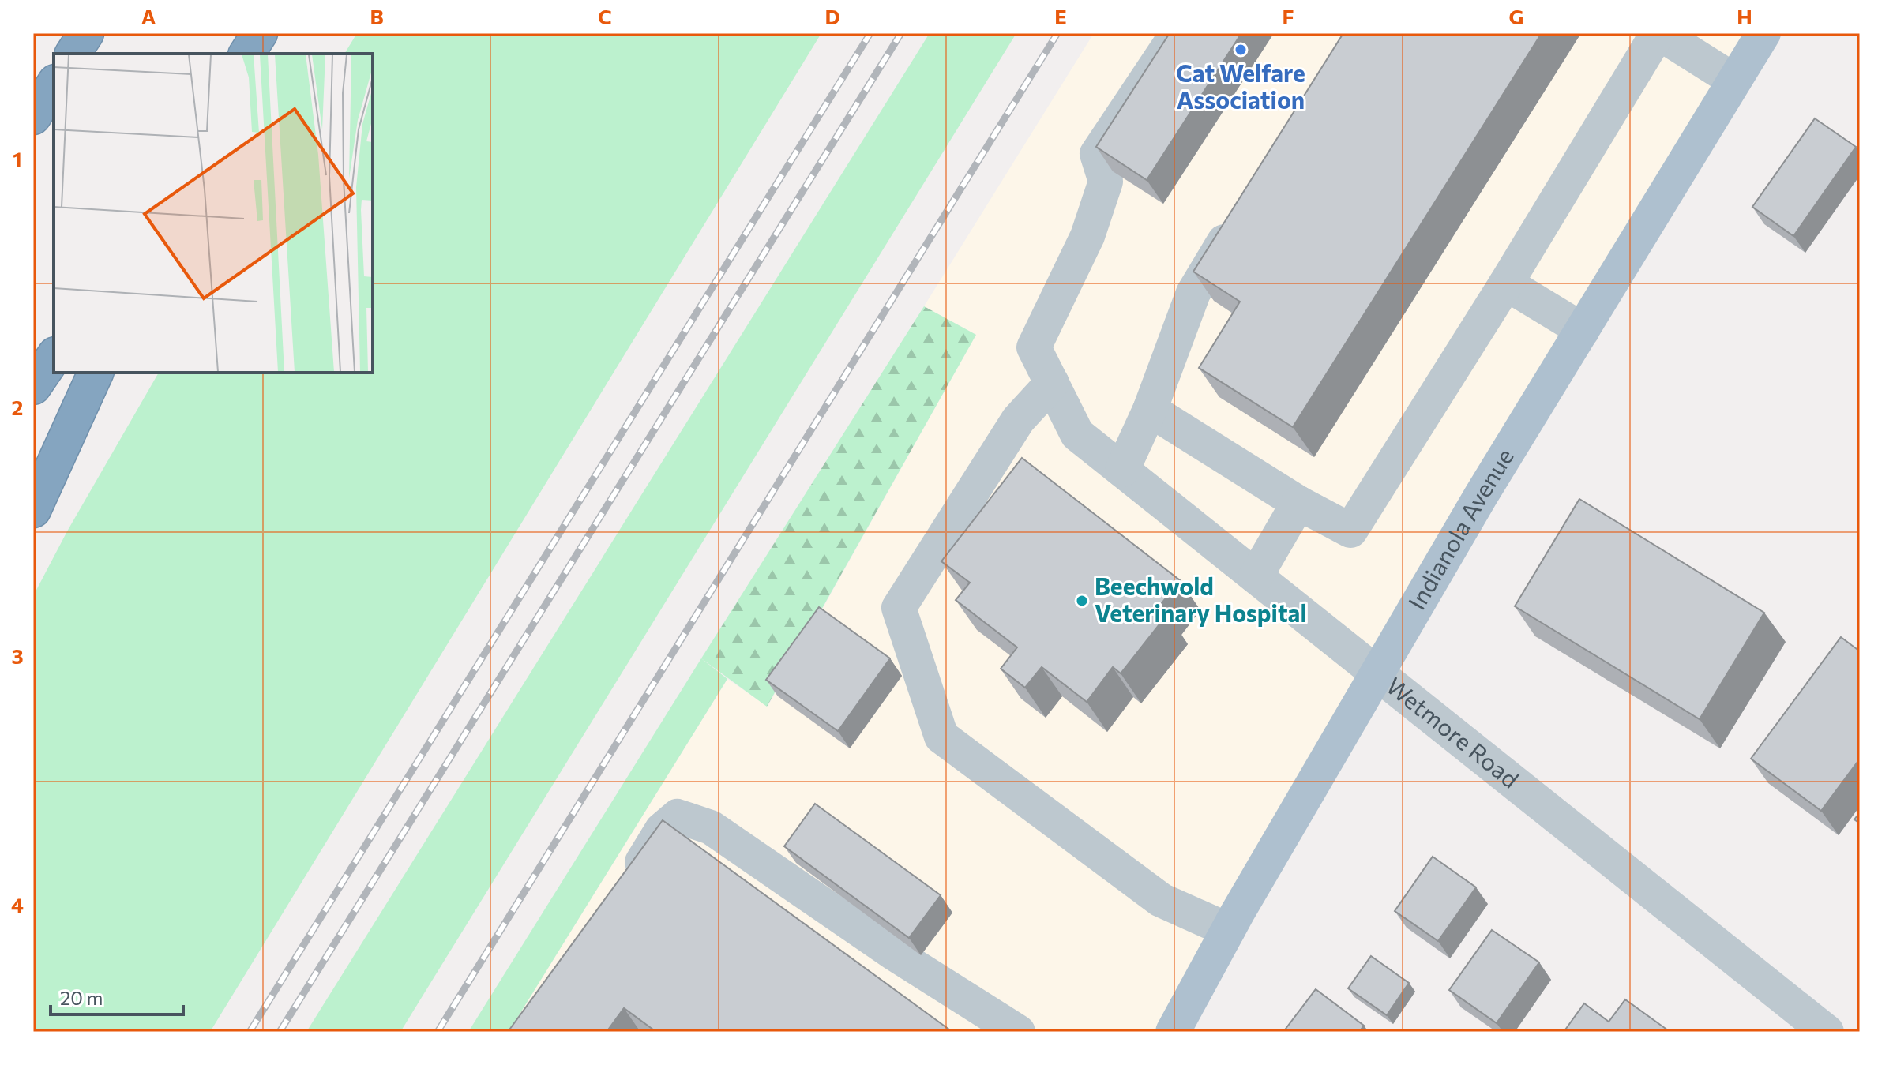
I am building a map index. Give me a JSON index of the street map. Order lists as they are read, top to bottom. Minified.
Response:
{"streets":{"main road":["Indianola Avenue"],"street":["Wetmore Road"]},"crossings":[["Indianola Avenue","Wetmore Road"]],"places":["Cat Welfare Association","Beechwold Veterinary Hospital"],"scale_bar":"20 m","grid":{"columns":["A","B","C","D","E","F","G","H"],"rows":["1","2","3","4"]}}
